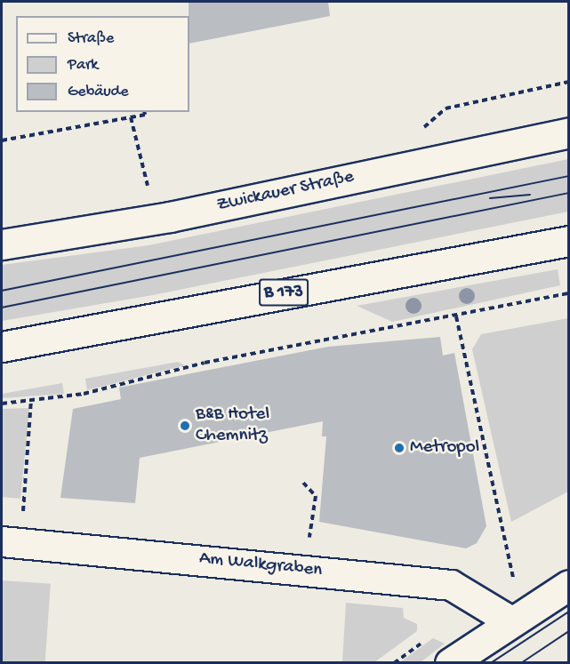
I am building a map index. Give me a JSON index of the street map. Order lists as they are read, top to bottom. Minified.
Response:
{"streets":{"main road":["Zwickauer Straße","B 173","Am Walkgraben"]},"places":["B&B Hotel Chemnitz","Metropol"],"legend":["Straße","Park","Gebäude"]}
